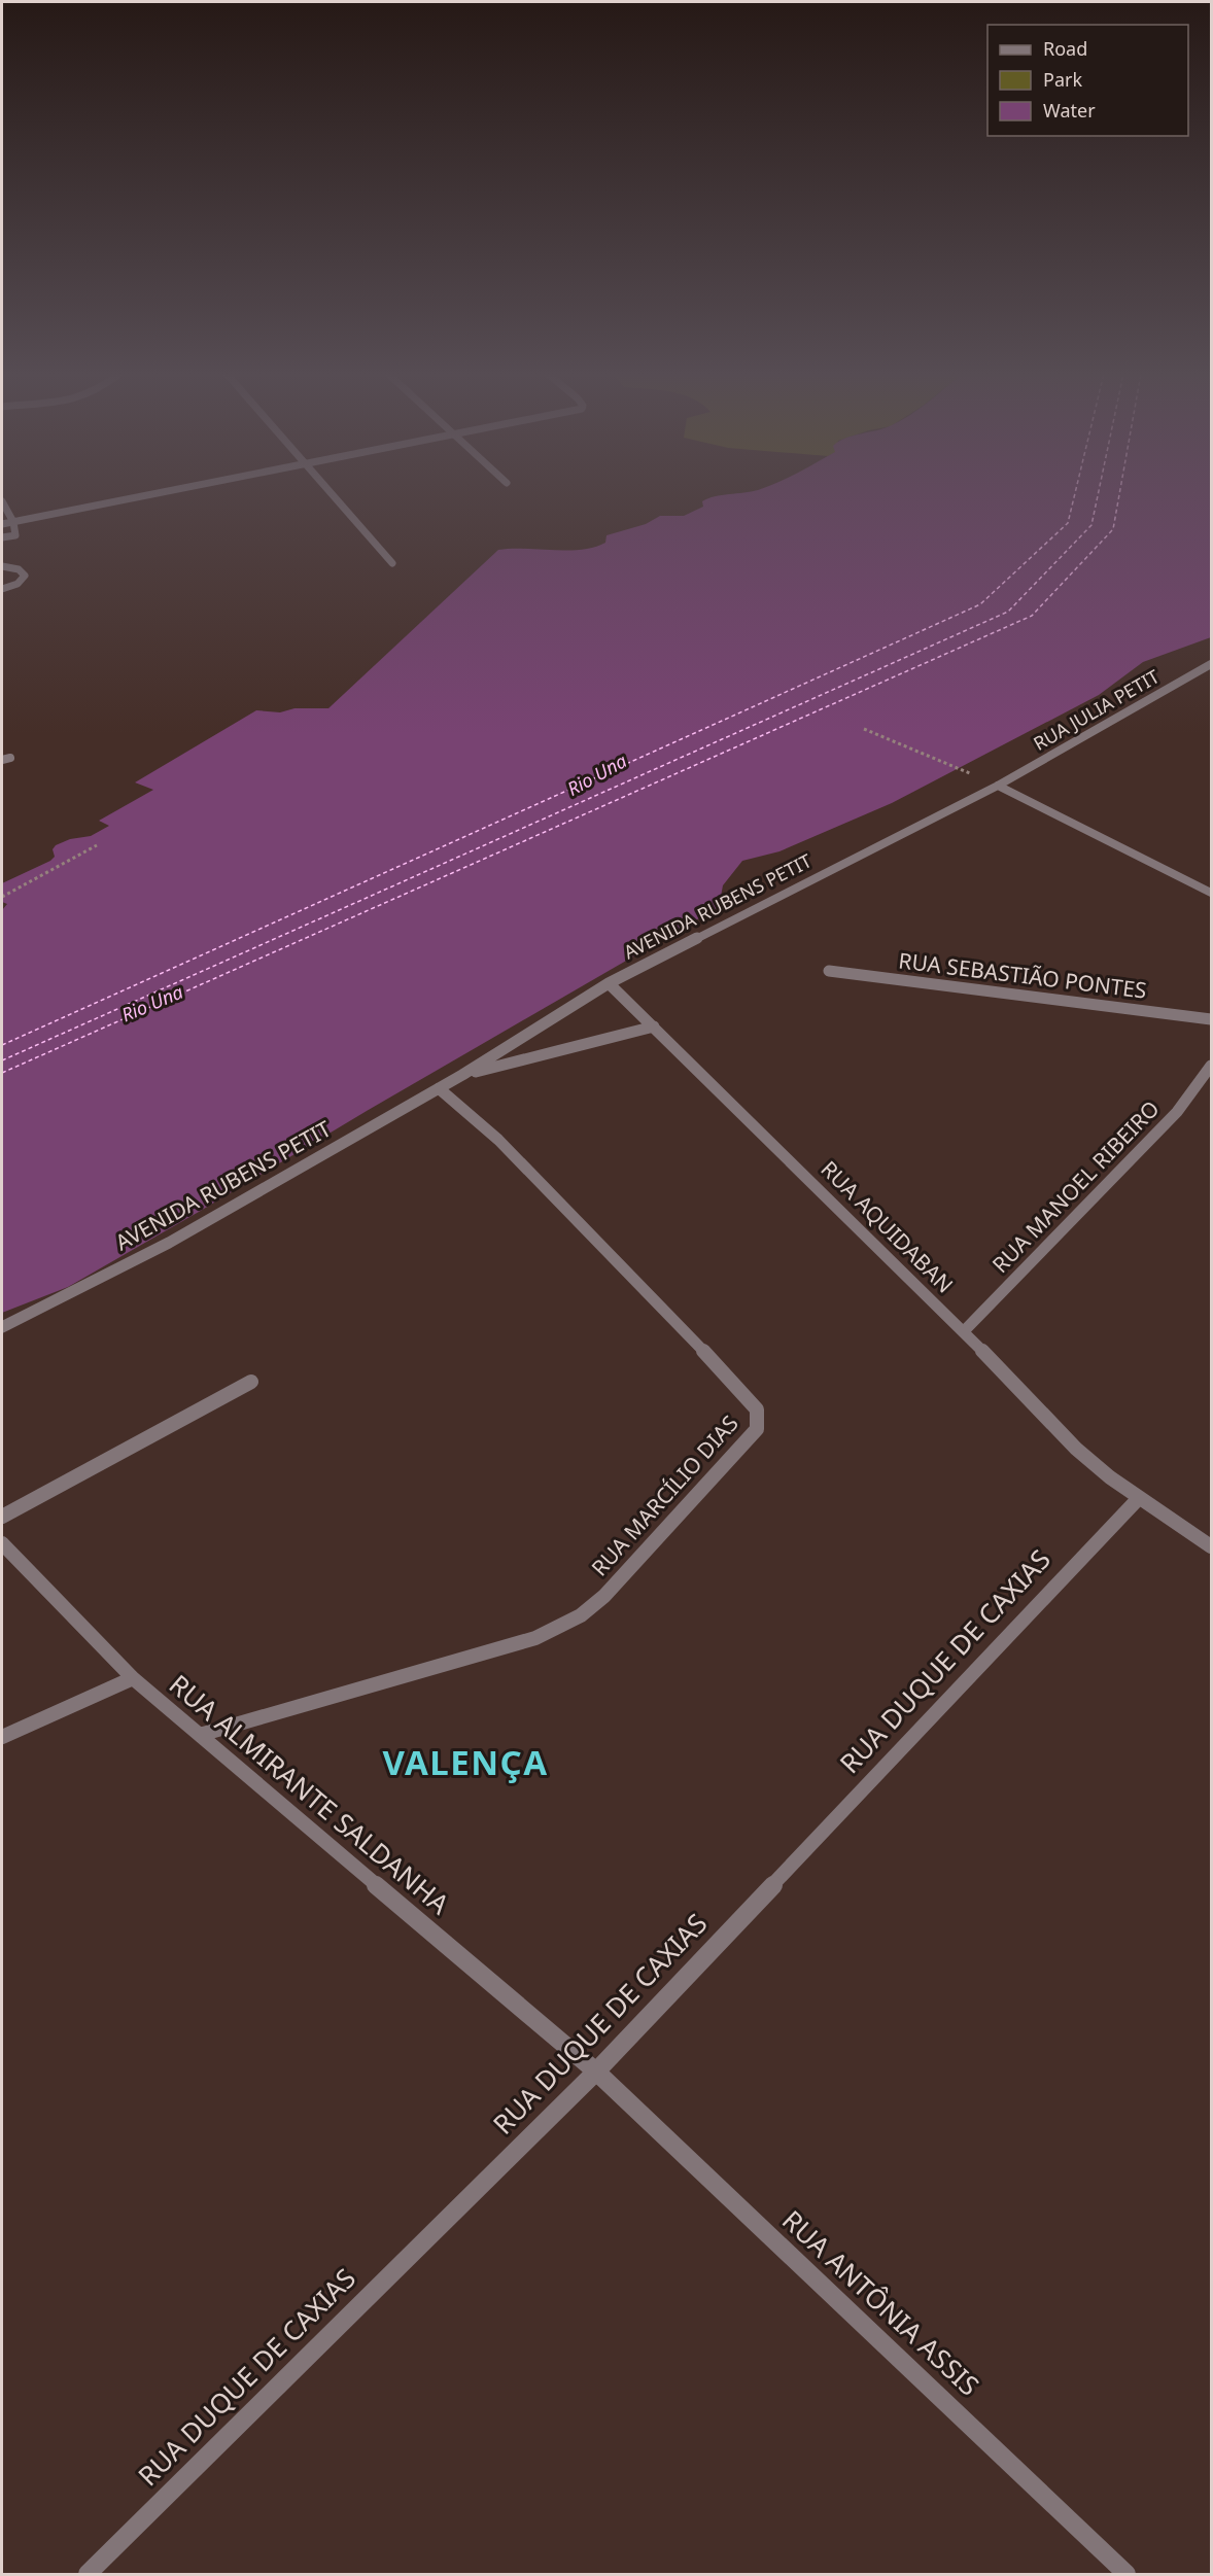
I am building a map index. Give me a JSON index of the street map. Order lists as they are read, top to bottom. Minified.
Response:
{"streets":{"street":["RUA JULIA PETIT","AVENIDA RUBENS PETIT","RUA SEBASTIÃO PONTES","RUA MANOEL RIBEIRO","RUA AQUIDABAN","RUA MARCÍLIO DIAS","RUA DUQUE DE CAXIAS","RUA ALMIRANTE SALDANHA","RUA ANTÔNIA ASSIS"]},"crossings":[["RUA JULIA PETIT","AVENIDA RUBENS PETIT"],["AVENIDA RUBENS PETIT","RUA AQUIDABAN"],["AVENIDA RUBENS PETIT","RUA MARCÍLIO DIAS"],["RUA MANOEL RIBEIRO","RUA AQUIDABAN"],["RUA AQUIDABAN","RUA DUQUE DE CAXIAS"],["RUA MARCÍLIO DIAS","RUA ALMIRANTE SALDANHA"],["RUA DUQUE DE CAXIAS","RUA ALMIRANTE SALDANHA"],["RUA DUQUE DE CAXIAS","RUA ANTÔNIA ASSIS"],["RUA ALMIRANTE SALDANHA","RUA ANTÔNIA ASSIS"]],"districts":["VALENÇA"],"water":["Rio Una"],"legend":["Road","Park","Water"]}
